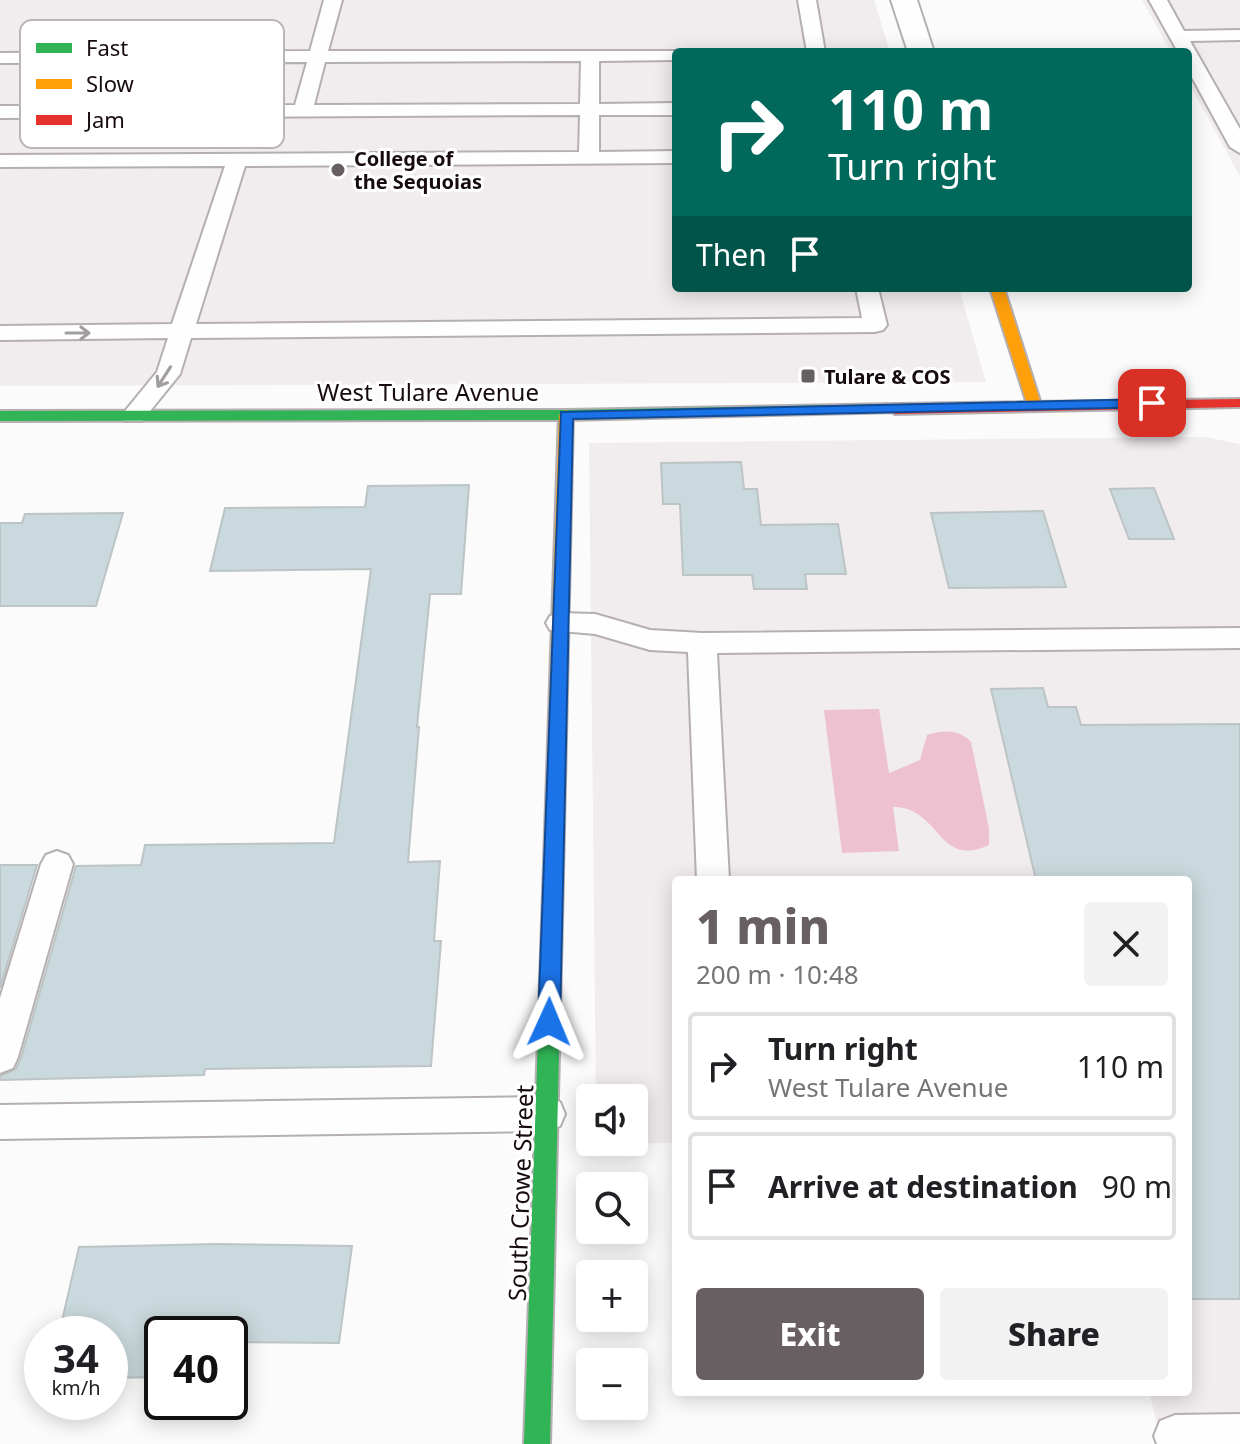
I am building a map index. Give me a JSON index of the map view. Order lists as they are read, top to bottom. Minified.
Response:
{"streets":{"street":["West Tulare Avenue","South Crowe Street"]},"crossings":[["West Tulare Avenue","South Crowe Street"]],"places":{"other":["College of the Sequoias"],"transit":["Tulare & COS"]},"legend":["Fast","Slow","Jam"],"page":{"turn":["110 m","Turn right"],"then":"Then","heading":["1 min","200 m · 10:48"],"list":[{"name":"Turn right","note":"West Tulare Avenue","value":"110 m"},{"name":"Arrive at destination","value":"90 m"}],"map_buttons":["+","−"],"buttons":["Exit","Share"],"speed":"34 km/h","limit":"40"}}
